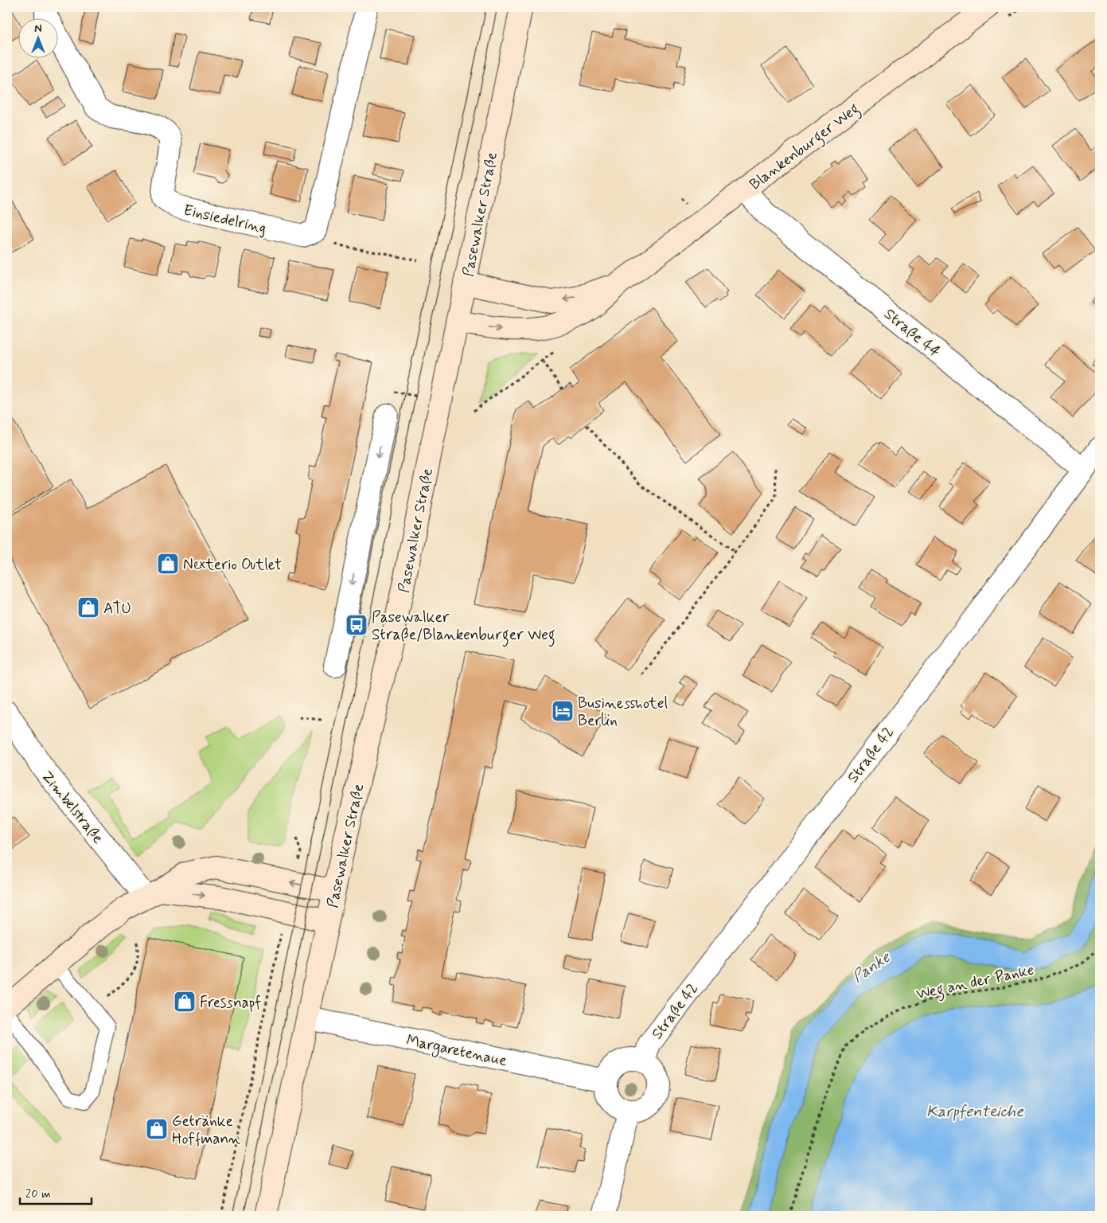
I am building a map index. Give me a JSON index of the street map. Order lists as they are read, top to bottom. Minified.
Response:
{"streets":{"main road":["Blankenburger Weg","Pasewalker Straße"],"street":["Einsiedelring","Straße 44","Straße 42","Zimbelstraße","Margaretenaue"],"path":["Weg an der Panke"]},"crossings":[["Blankenburger Weg","Pasewalker Straße"],["Blankenburger Weg","Straße 44"],["Pasewalker Straße","Margaretenaue"],["Straße 44","Straße 42"],["Straße 42","Margaretenaue"]],"water":["Panke","Karpfenteiche"],"places":{"shop":["Nexterio Outlet","ATU","Fressnapf","Getränke Hoffmann"],"bus stop":["Pasewalker Straße/Blankenburger Weg"],"hotel":["Businesshotel Berlin"]},"scale_bar":"20 m","north":"top"}
